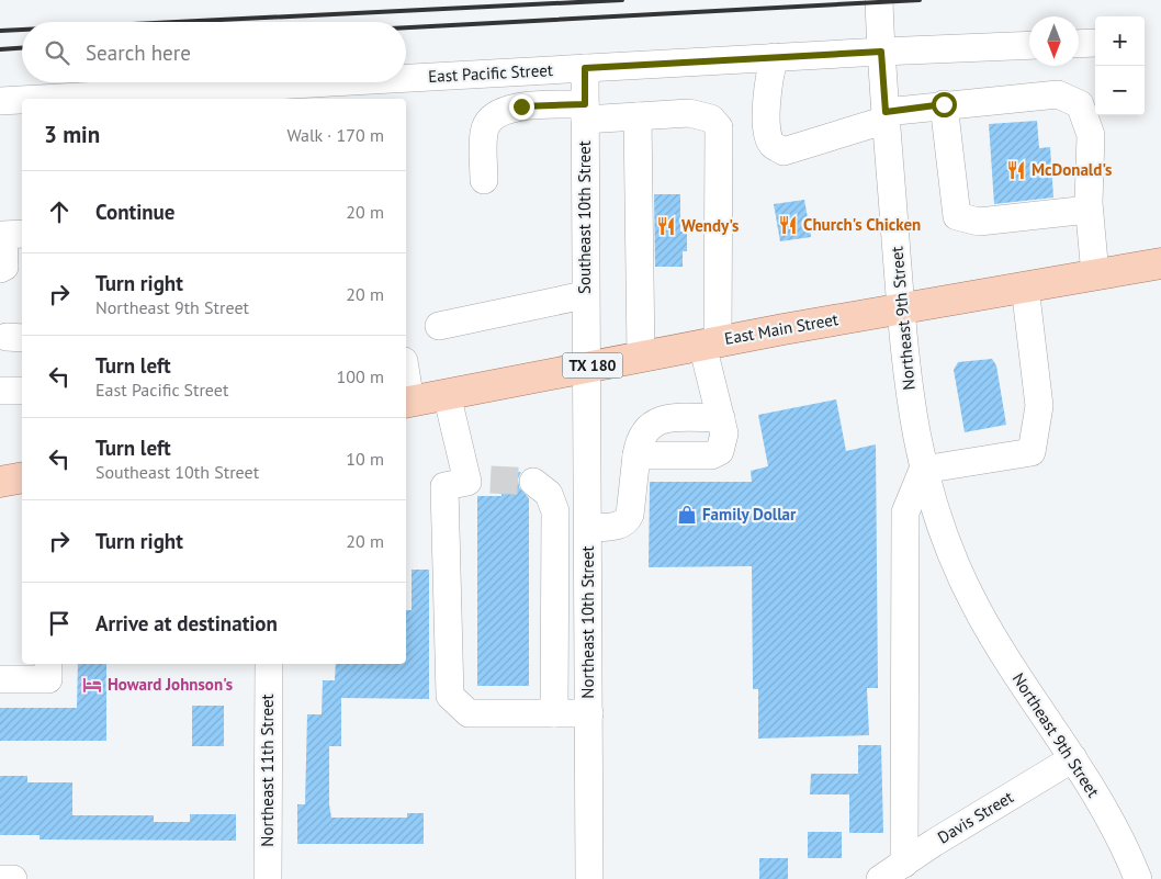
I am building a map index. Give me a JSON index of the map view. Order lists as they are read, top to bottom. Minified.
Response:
{"streets":{"main road":["East Main Street","TX 180"],"street":["East Pacific Street","Southeast 10th Street","Northeast 9th Street","Northeast 10th Street","Northeast 11th Street","Davis Street"]},"crossings":[["East Pacific Street","Southeast 10th Street"],["East Pacific Street","Northeast 9th Street"],["Southeast 10th Street","East Main Street"],["Southeast 10th Street","Northeast 10th Street"],["Northeast 9th Street","East Main Street"],["Northeast 9th Street","Davis Street"],["East Main Street","Northeast 10th Street"]],"places":{"restaurant":["McDonald's","Church's Chicken","Wendy's"],"shop":["Family Dollar"],"hotel":["Howard Johnson's"]},"north":"bottom","page":{"map_buttons":["+","−"],"search":"Search here","heading":["3 min","Walk · 170 m"],"list":[["Continue","20 m"],["Turn right","Northeast 9th Street","20 m"],["Turn left","East Pacific Street","100 m"],["Turn left","Southeast 10th Street","10 m"],["Turn right","20 m"],"Arrive at destination"]}}
